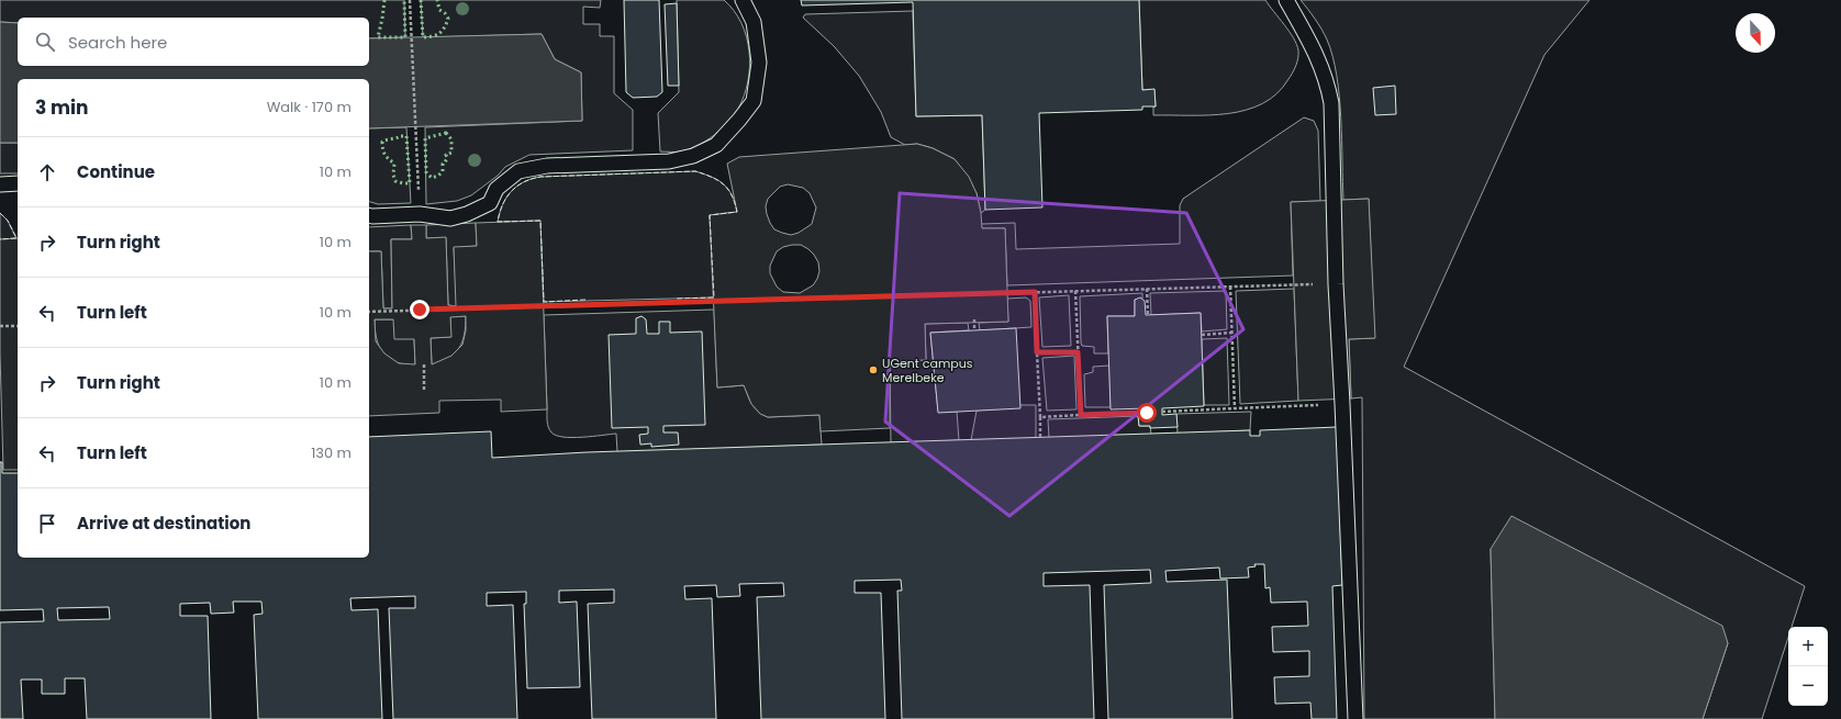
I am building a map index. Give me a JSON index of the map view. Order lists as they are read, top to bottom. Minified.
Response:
{"places":["UGent campus Merelbeke"],"north":"bottom","page":{"search":"Search here","heading":["3 min","Walk · 170 m"],"list":[["Continue","10 m"],["Turn right","10 m"],["Turn left","10 m"],["Turn right","10 m"],["Turn left","130 m"],"Arrive at destination"],"map_buttons":["+","−"]}}
